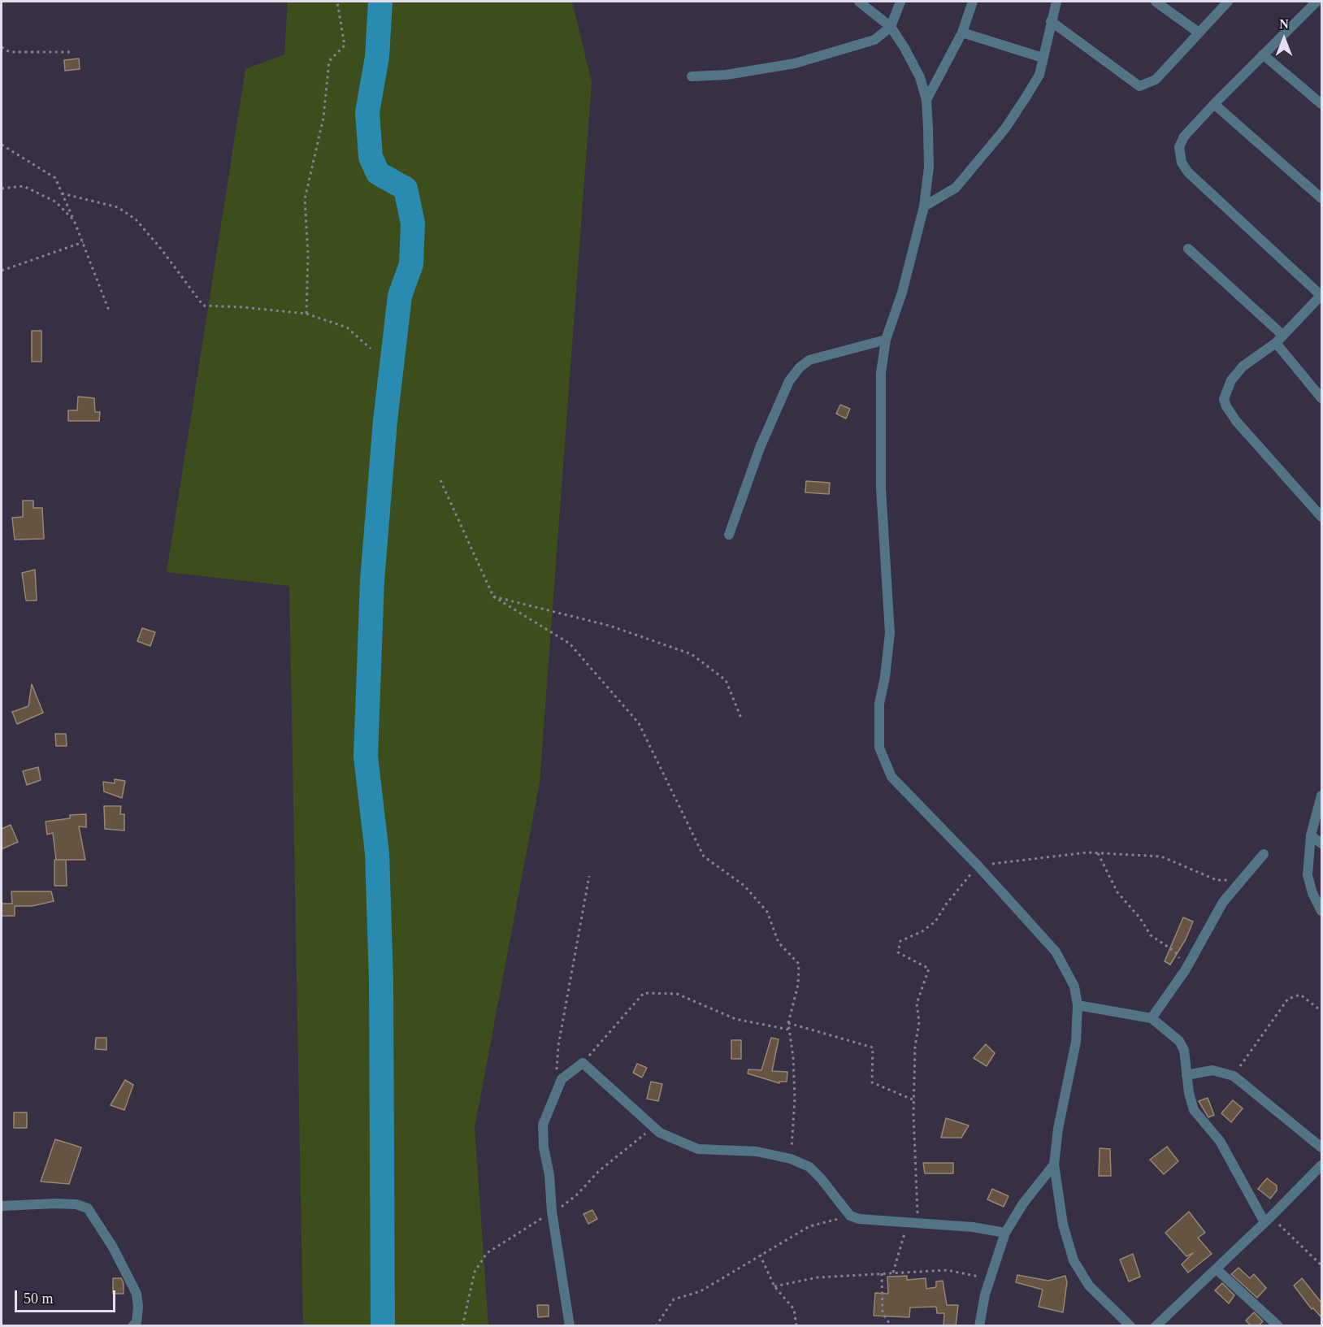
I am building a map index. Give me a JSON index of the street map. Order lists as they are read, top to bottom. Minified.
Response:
{"scale_bar":"50 m","north":"top"}
